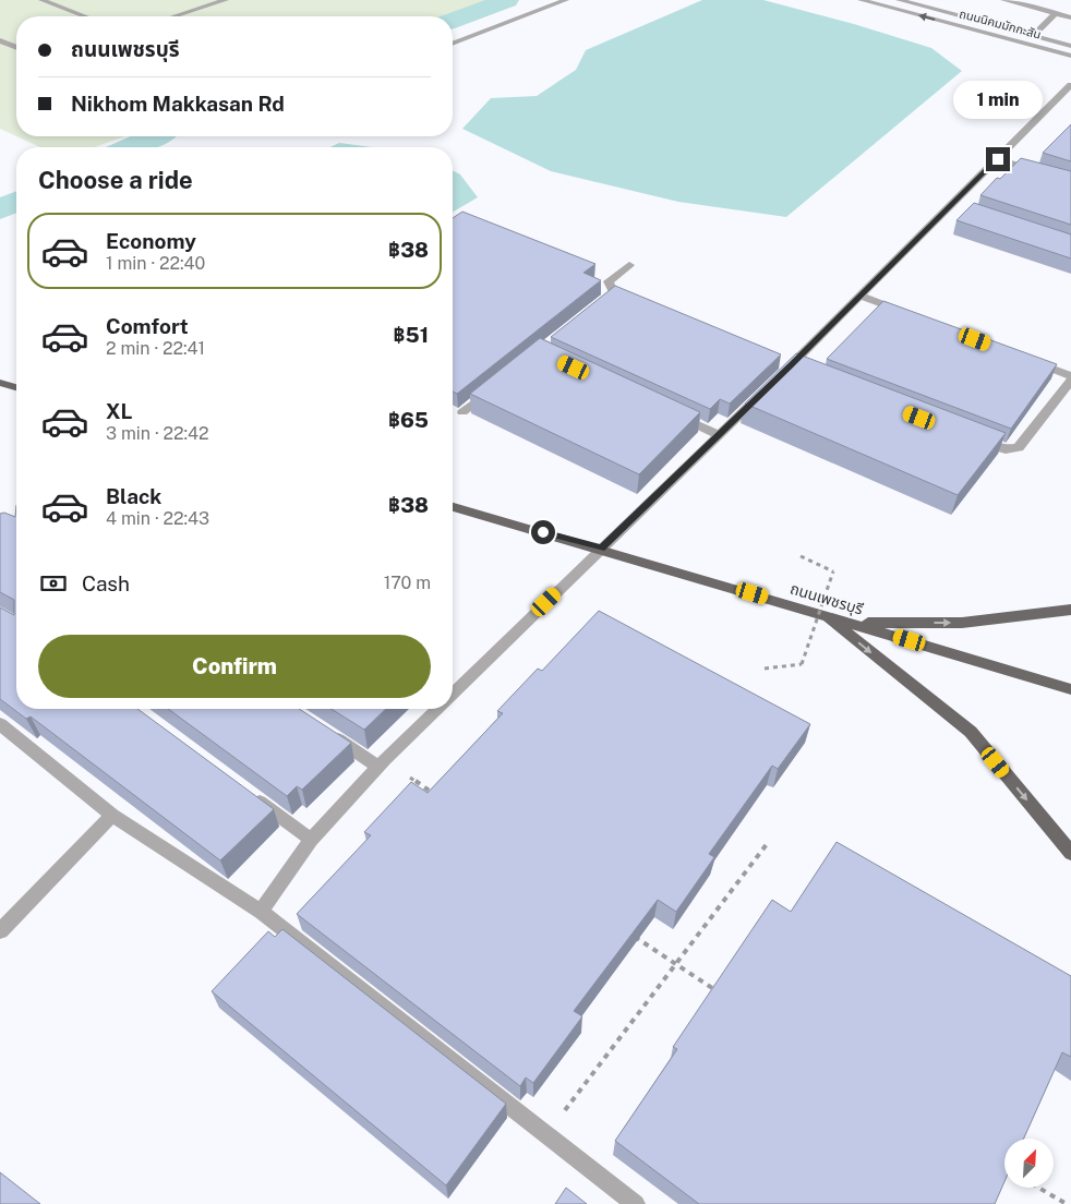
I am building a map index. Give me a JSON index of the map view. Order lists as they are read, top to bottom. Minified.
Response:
{"streets":{"main road":["ถนนเพชรบุรี"],"street":["ถนนนิคมมักกะสัน"]},"north":"top right","page":{"banner":["ถนนเพชรบุรี","Nikhom Makkasan Rd"],"bubble":"1 min","heading":"Choose a ride","list":[{"name":"Economy","note":"1 min · 22:40","value":"฿38"},{"name":"Comfort","note":"2 min · 22:41","value":"฿51"},{"name":"XL","note":"3 min · 22:42","value":"฿65"},{"name":"Black","note":"4 min · 22:43","value":"฿38"}],"pay":["Cash","170 m"],"buttons":"Confirm"}}
